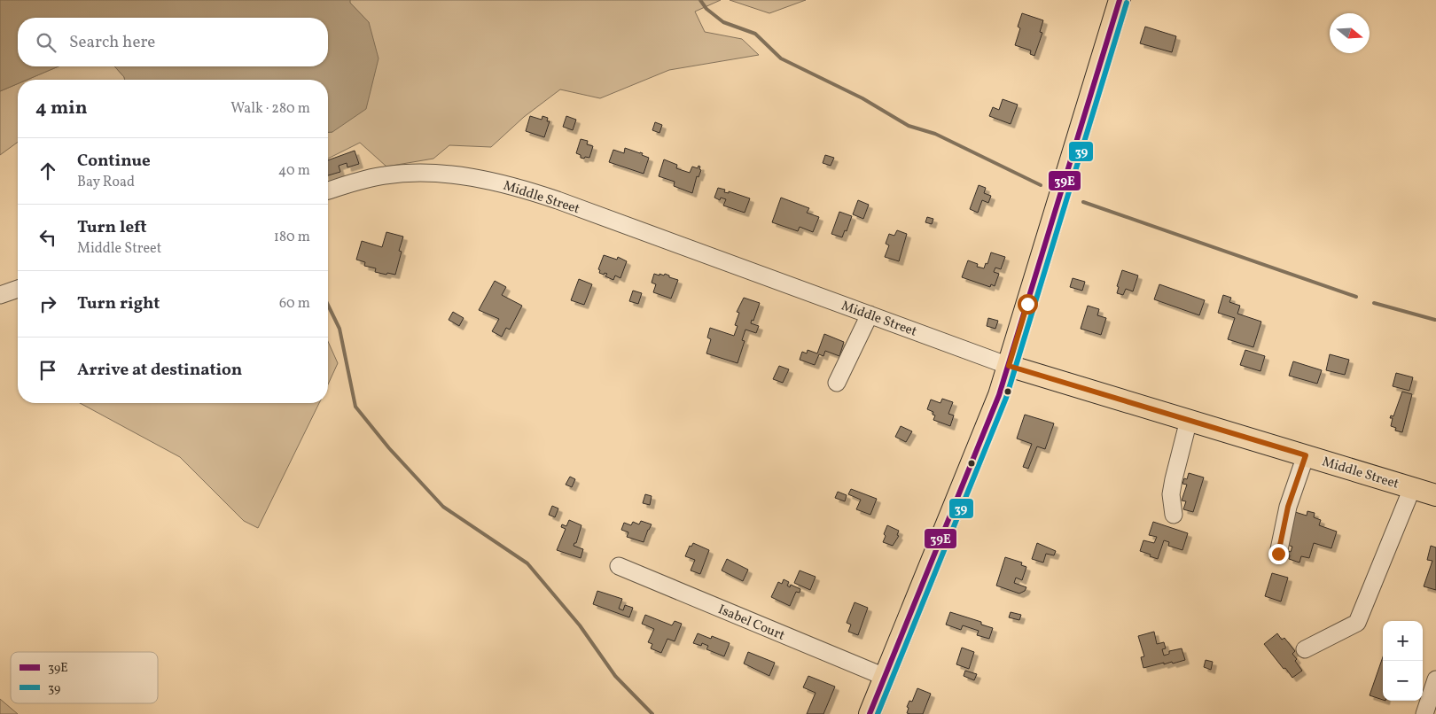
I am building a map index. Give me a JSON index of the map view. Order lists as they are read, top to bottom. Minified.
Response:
{"streets":{"main road":["Middle Street"],"street":["Isabel Court"]},"lines":["transit line 39E","transit line 39"],"legend":["39E","39"],"north":"right","page":{"search":"Search here","heading":["4 min","Walk · 280 m"],"list":[["Continue","Bay Road","40 m"],["Turn left","Middle Street","180 m"],["Turn right","60 m"],"Arrive at destination"],"map_buttons":["+","−"]}}
